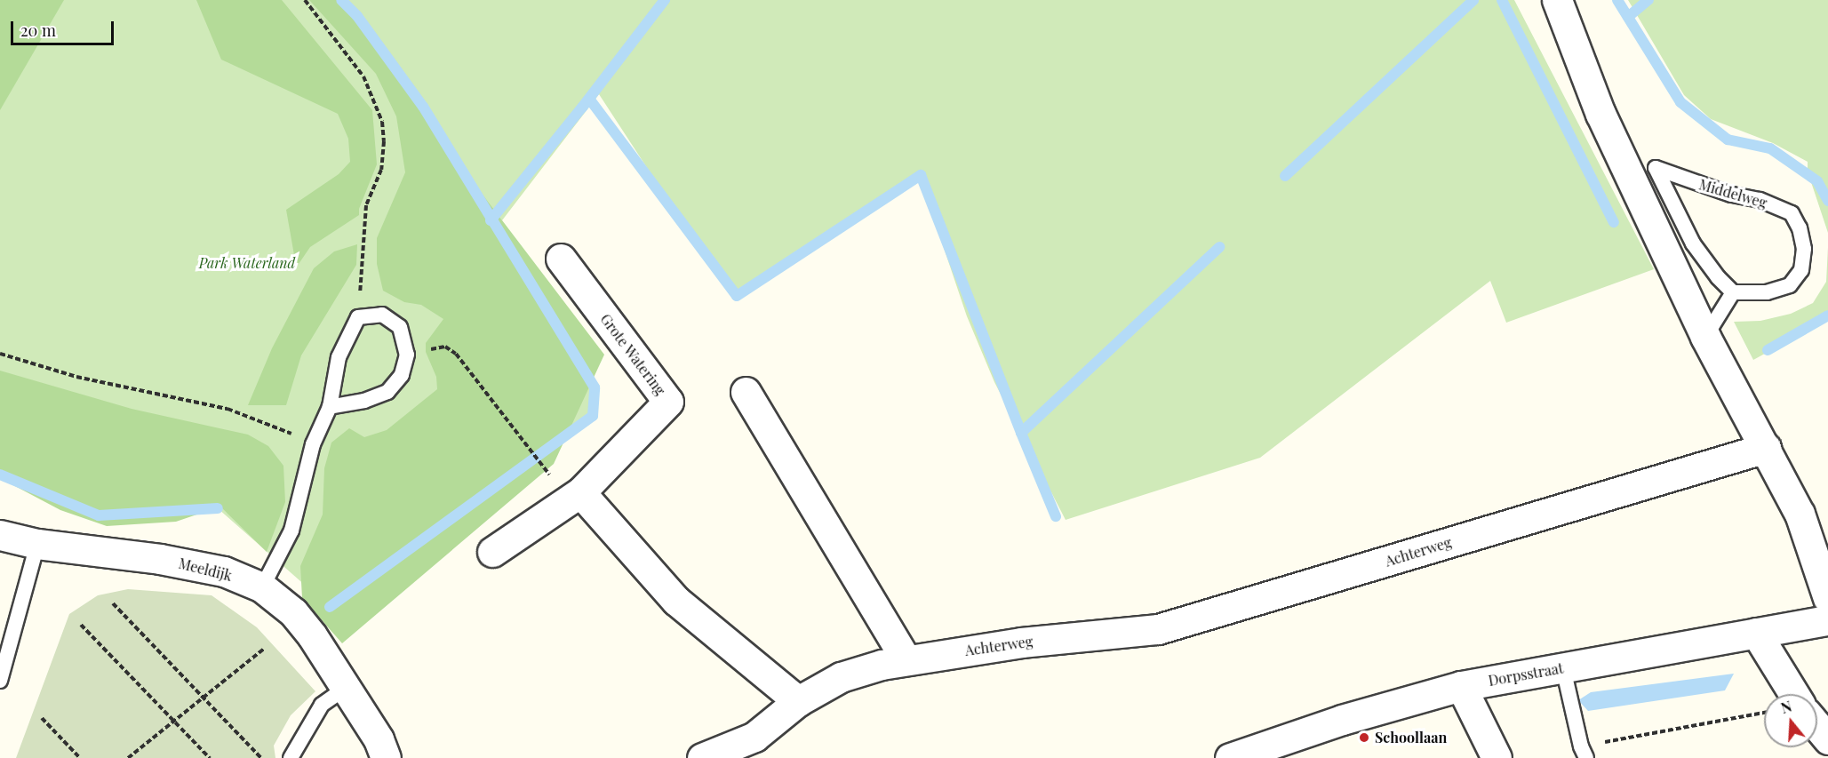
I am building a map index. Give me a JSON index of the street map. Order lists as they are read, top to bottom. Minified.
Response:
{"streets":{"street":["Grote Watering","Achterweg","Meeldijk","Dorpsstraat"],"lane":["Middelweg"]},"parks":["Park Waterland"],"places":["Schoollaan"],"scale_bar":"20 m","north":"top"}
